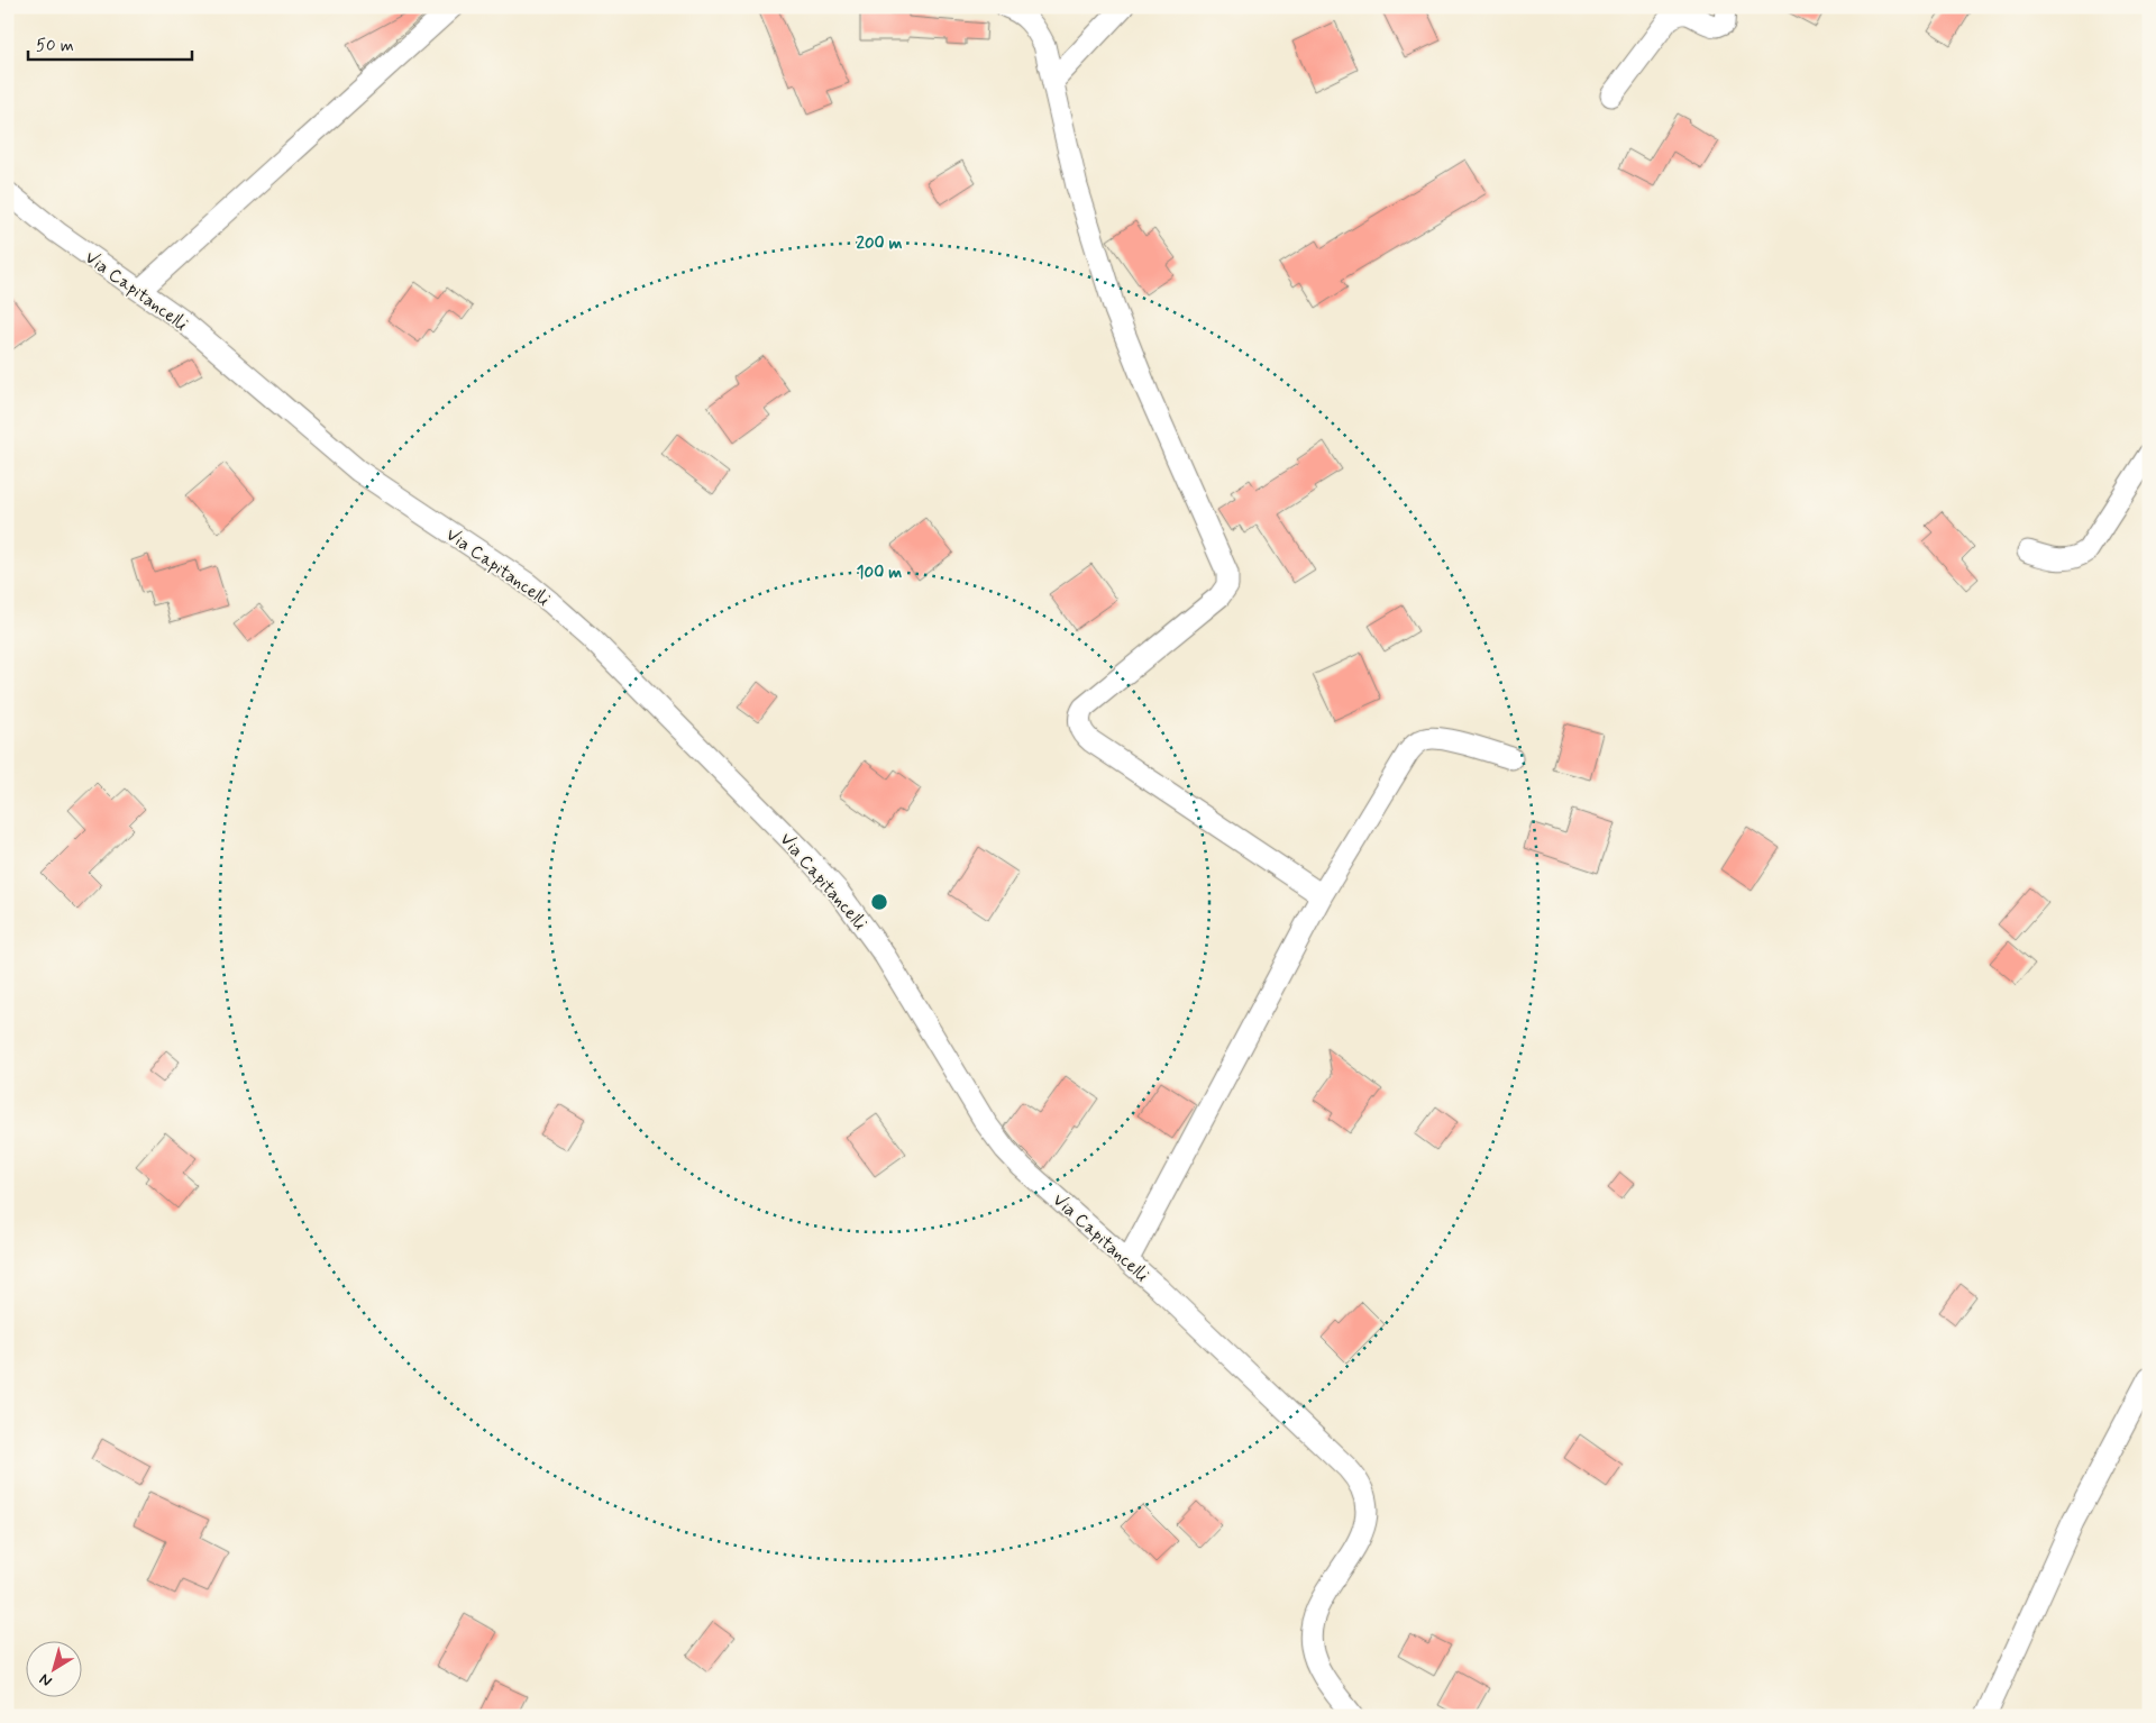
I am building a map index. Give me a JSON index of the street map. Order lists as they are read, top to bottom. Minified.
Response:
{"streets":{"street":["Via Capitancelli"]},"scale_bar":"50 m","north":"bottom left","rings":["200 m","100 m"]}
